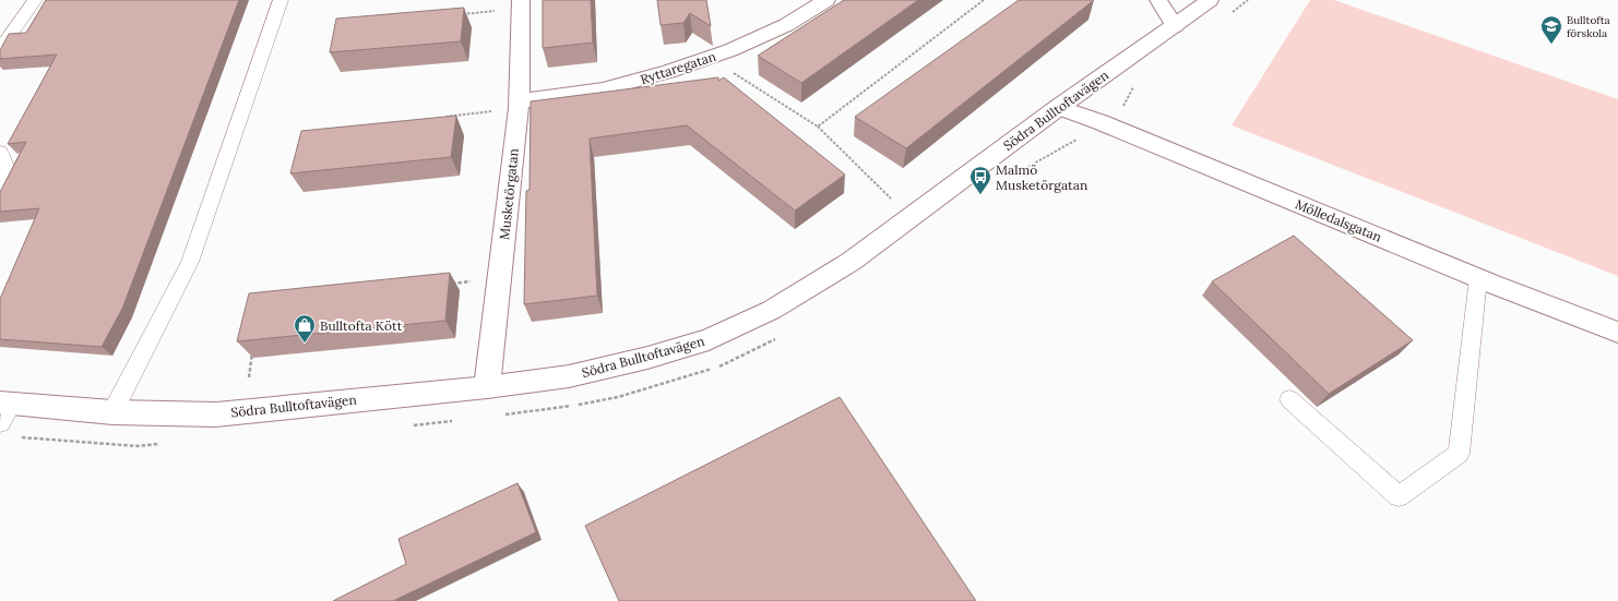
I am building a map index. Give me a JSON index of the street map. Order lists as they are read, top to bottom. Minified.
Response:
{"streets":{"street":["Ryttaregatan","Södra Bulltoftavägen","Musketörgatan","Mölledalsgatan"]},"crossings":[["Ryttaregatan","Musketörgatan"],["Södra Bulltoftavägen","Musketörgatan"],["Södra Bulltoftavägen","Mölledalsgatan"]],"places":{"school or university":["Bulltofta förskola"],"bus stop":["Malmö Musketörgatan"],"shop":["Bulltofta Kött"]}}
